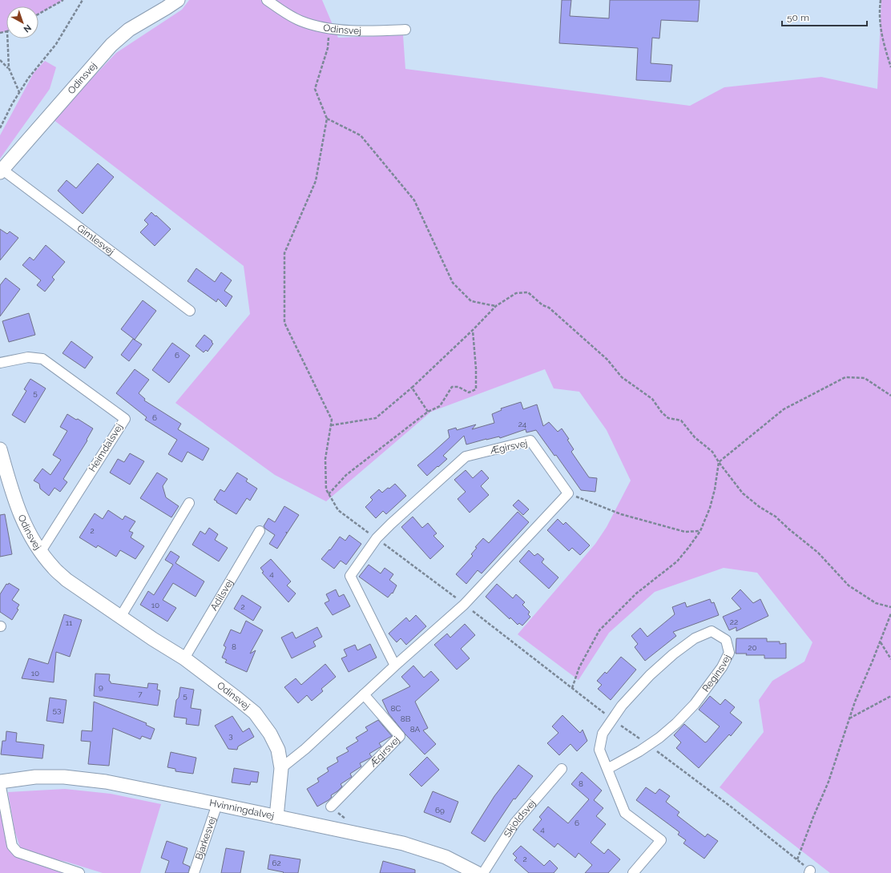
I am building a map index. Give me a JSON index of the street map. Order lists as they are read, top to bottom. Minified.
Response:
{"streets":{"street":["Odinsvej","Gimlesvej","Ægirsvej","Heimdalsvej","Adilsvej","Reginsvej","Hvinningdalvej","Skjoldsvej","Bjarkesvej"]},"crossings":[["Odinsvej","Gimlesvej"],["Odinsvej","Heimdalsvej"],["Odinsvej","Adilsvej"],["Odinsvej","Hvinningdalvej"],["Hvinningdalvej","Bjarkesvej"]],"house_numbers":["6","5","6","24","2","4","10","2","22","11","8","20","10","9","7","5","8C","53","8B","8A","3","8","69","6","4","2","62"],"scale_bar":"50 m","north":"bottom right"}
